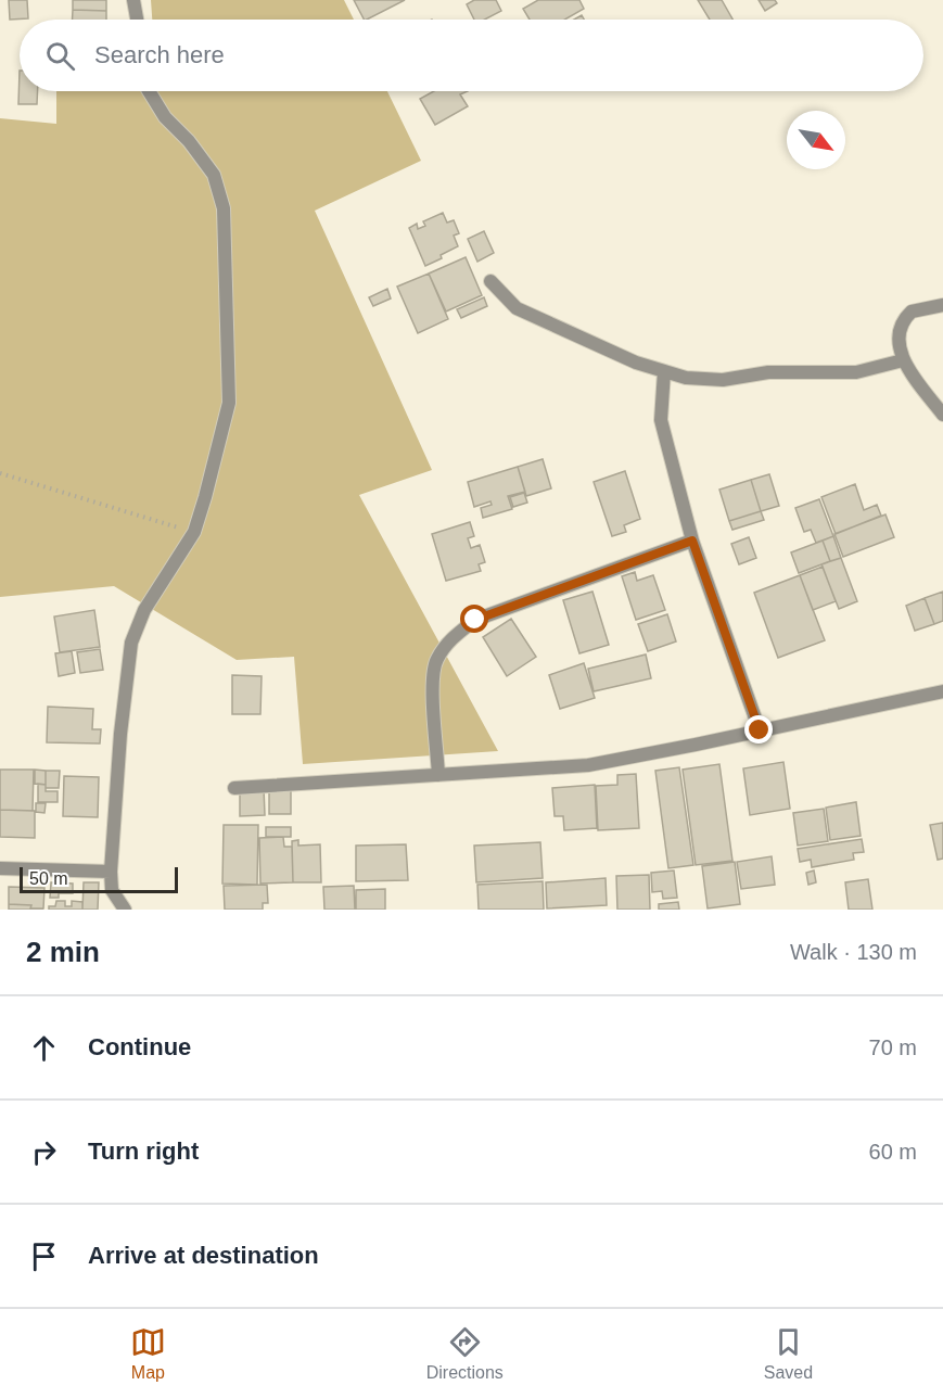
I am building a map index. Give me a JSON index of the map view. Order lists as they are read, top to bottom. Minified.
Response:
{"scale_bar":"50 m","north":"bottom right","page":{"search":"Search here","scale":"50 m","heading":["2 min","Walk · 130 m"],"list":[["Continue","70 m"],["Turn right","60 m"],"Arrive at destination"],"nav":["Map","Directions","Saved"]}}
